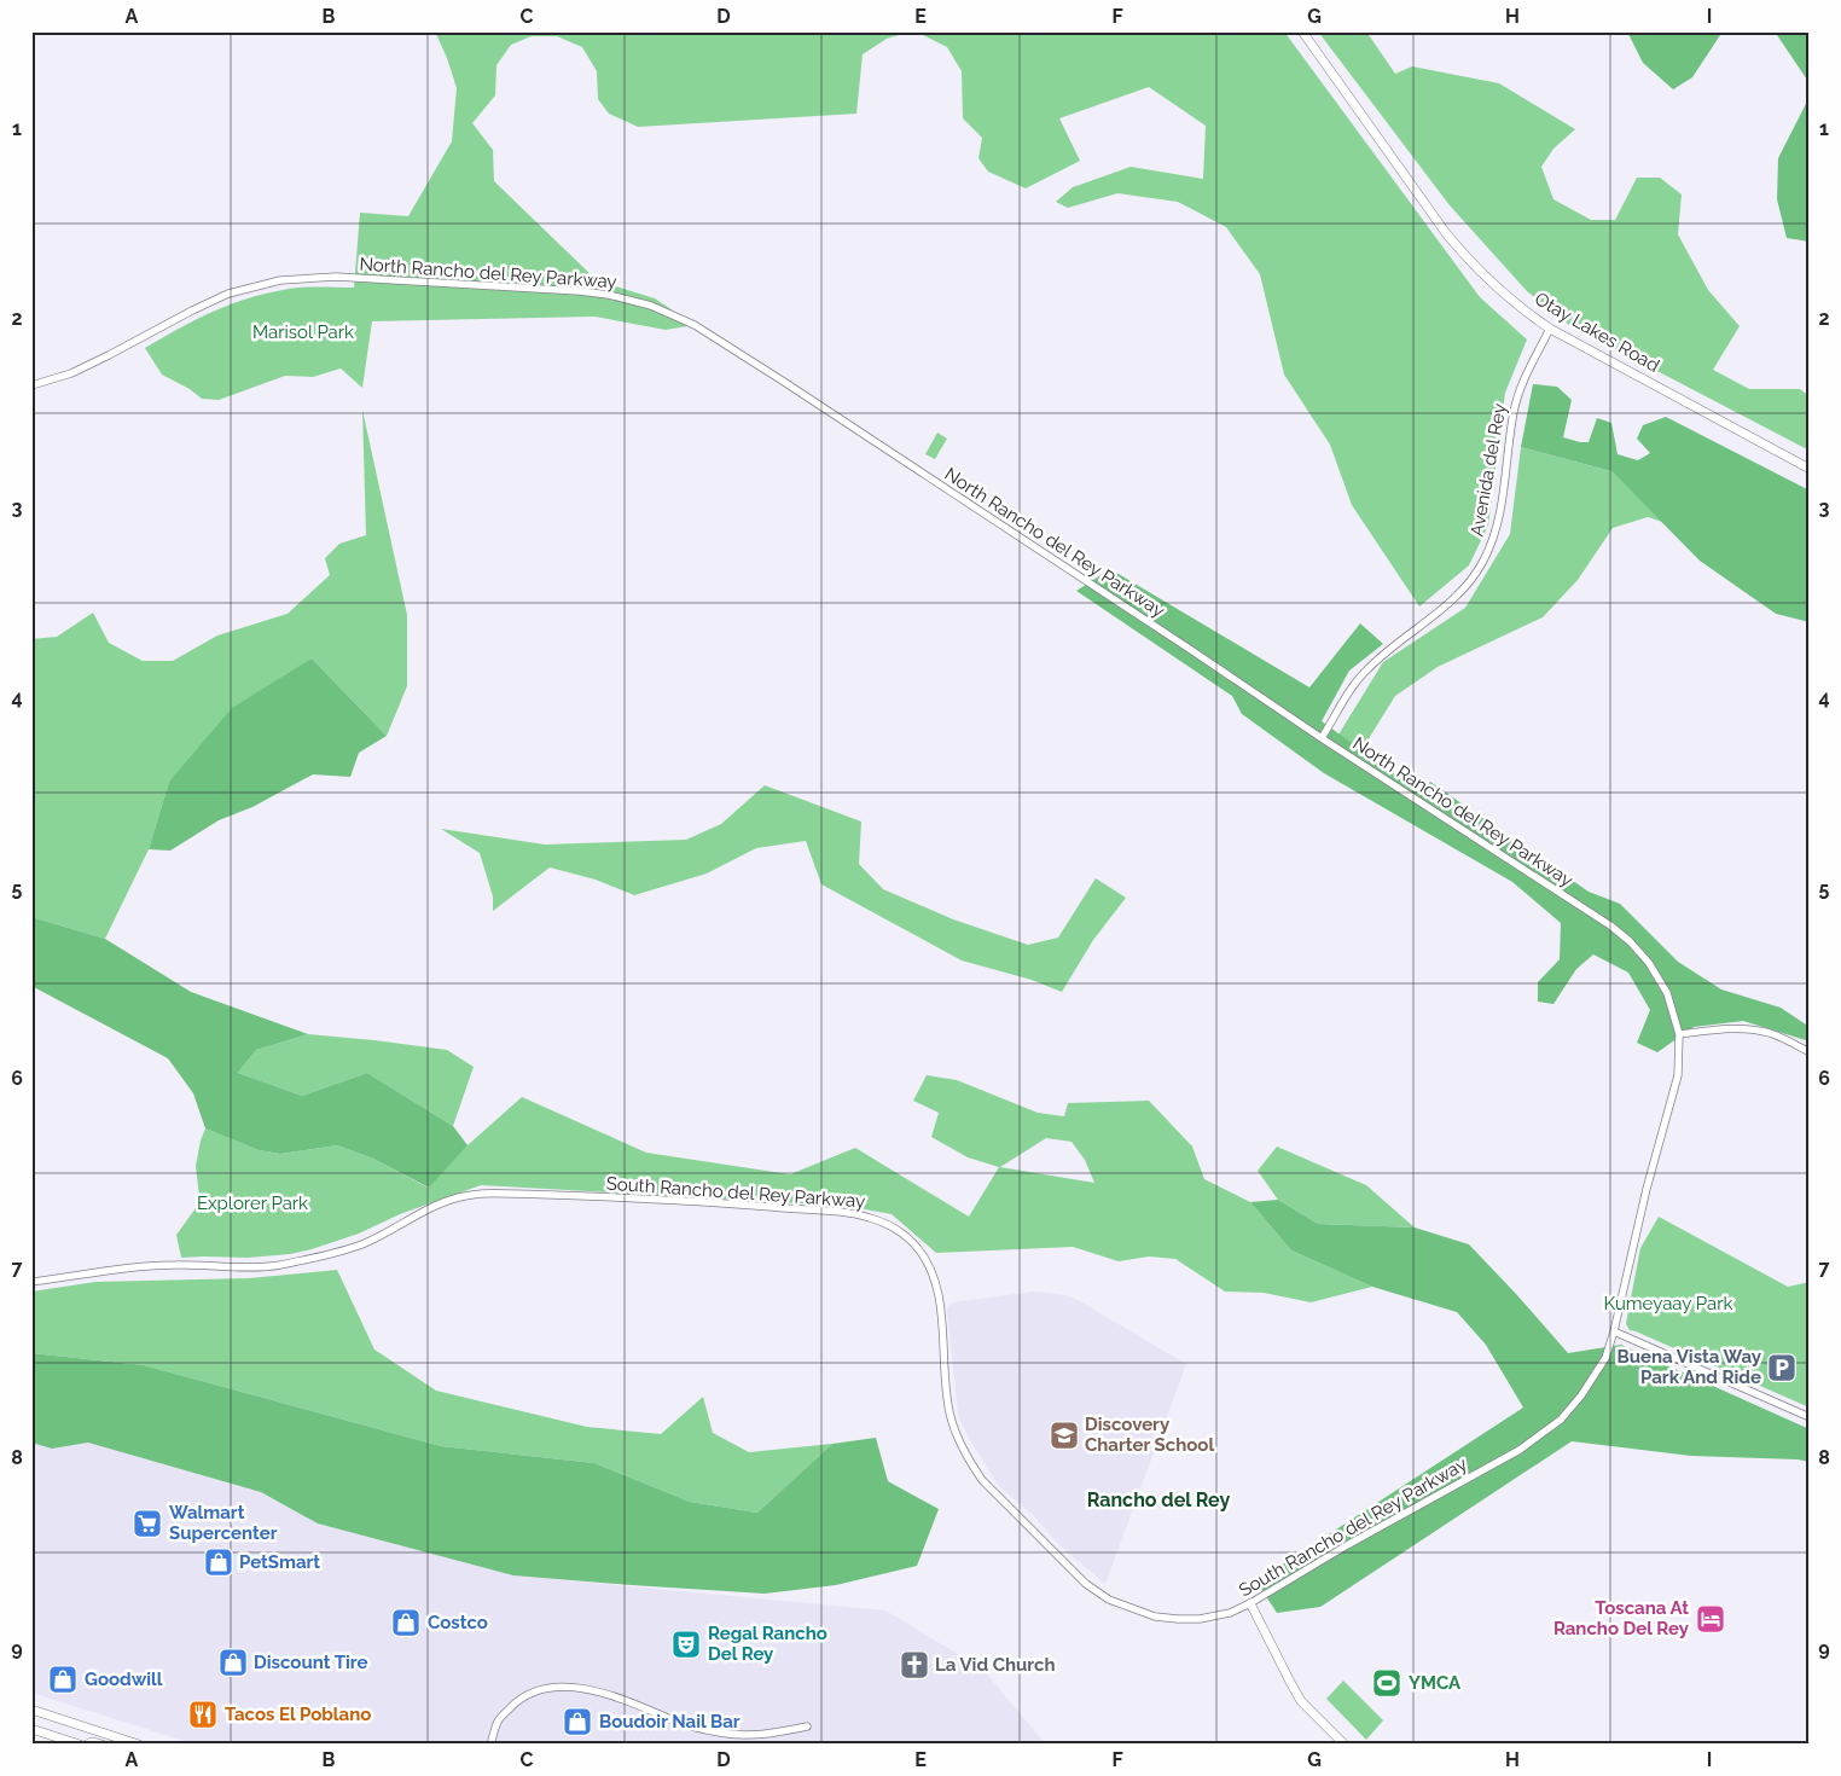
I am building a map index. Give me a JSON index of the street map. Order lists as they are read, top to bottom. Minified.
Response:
{"streets":{"main road":["Otay Lakes Road"],"street":["North Rancho del Rey Parkway","Avenida del Rey","South Rancho del Rey Parkway"]},"crossings":[["North Rancho del Rey Parkway","Avenida del Rey"],["North Rancho del Rey Parkway","South Rancho del Rey Parkway"],["Otay Lakes Road","Avenida del Rey"]],"districts":["Rancho del Rey"],"parks":["Marisol Park","Explorer Park","Kumeyaay Park"],"places":{"parking":["Buena Vista Way Park And Ride"],"school or university":["Discovery Charter School"],"supermarket":["Walmart Supercenter"],"shop":["PetSmart","Costco","Discount Tire","Goodwill","Boudoir Nail Bar"],"hotel":["Toscana At Rancho Del Rey"],"theatre":["Regal Rancho Del Rey"],"church":["La Vid Church"],"sports":["YMCA"],"restaurant":["Tacos El Poblano"]},"grid":{"columns":["A","B","C","D","E","F","G","H","I"],"rows":["1","2","3","4","5","6","7","8","9"]}}
